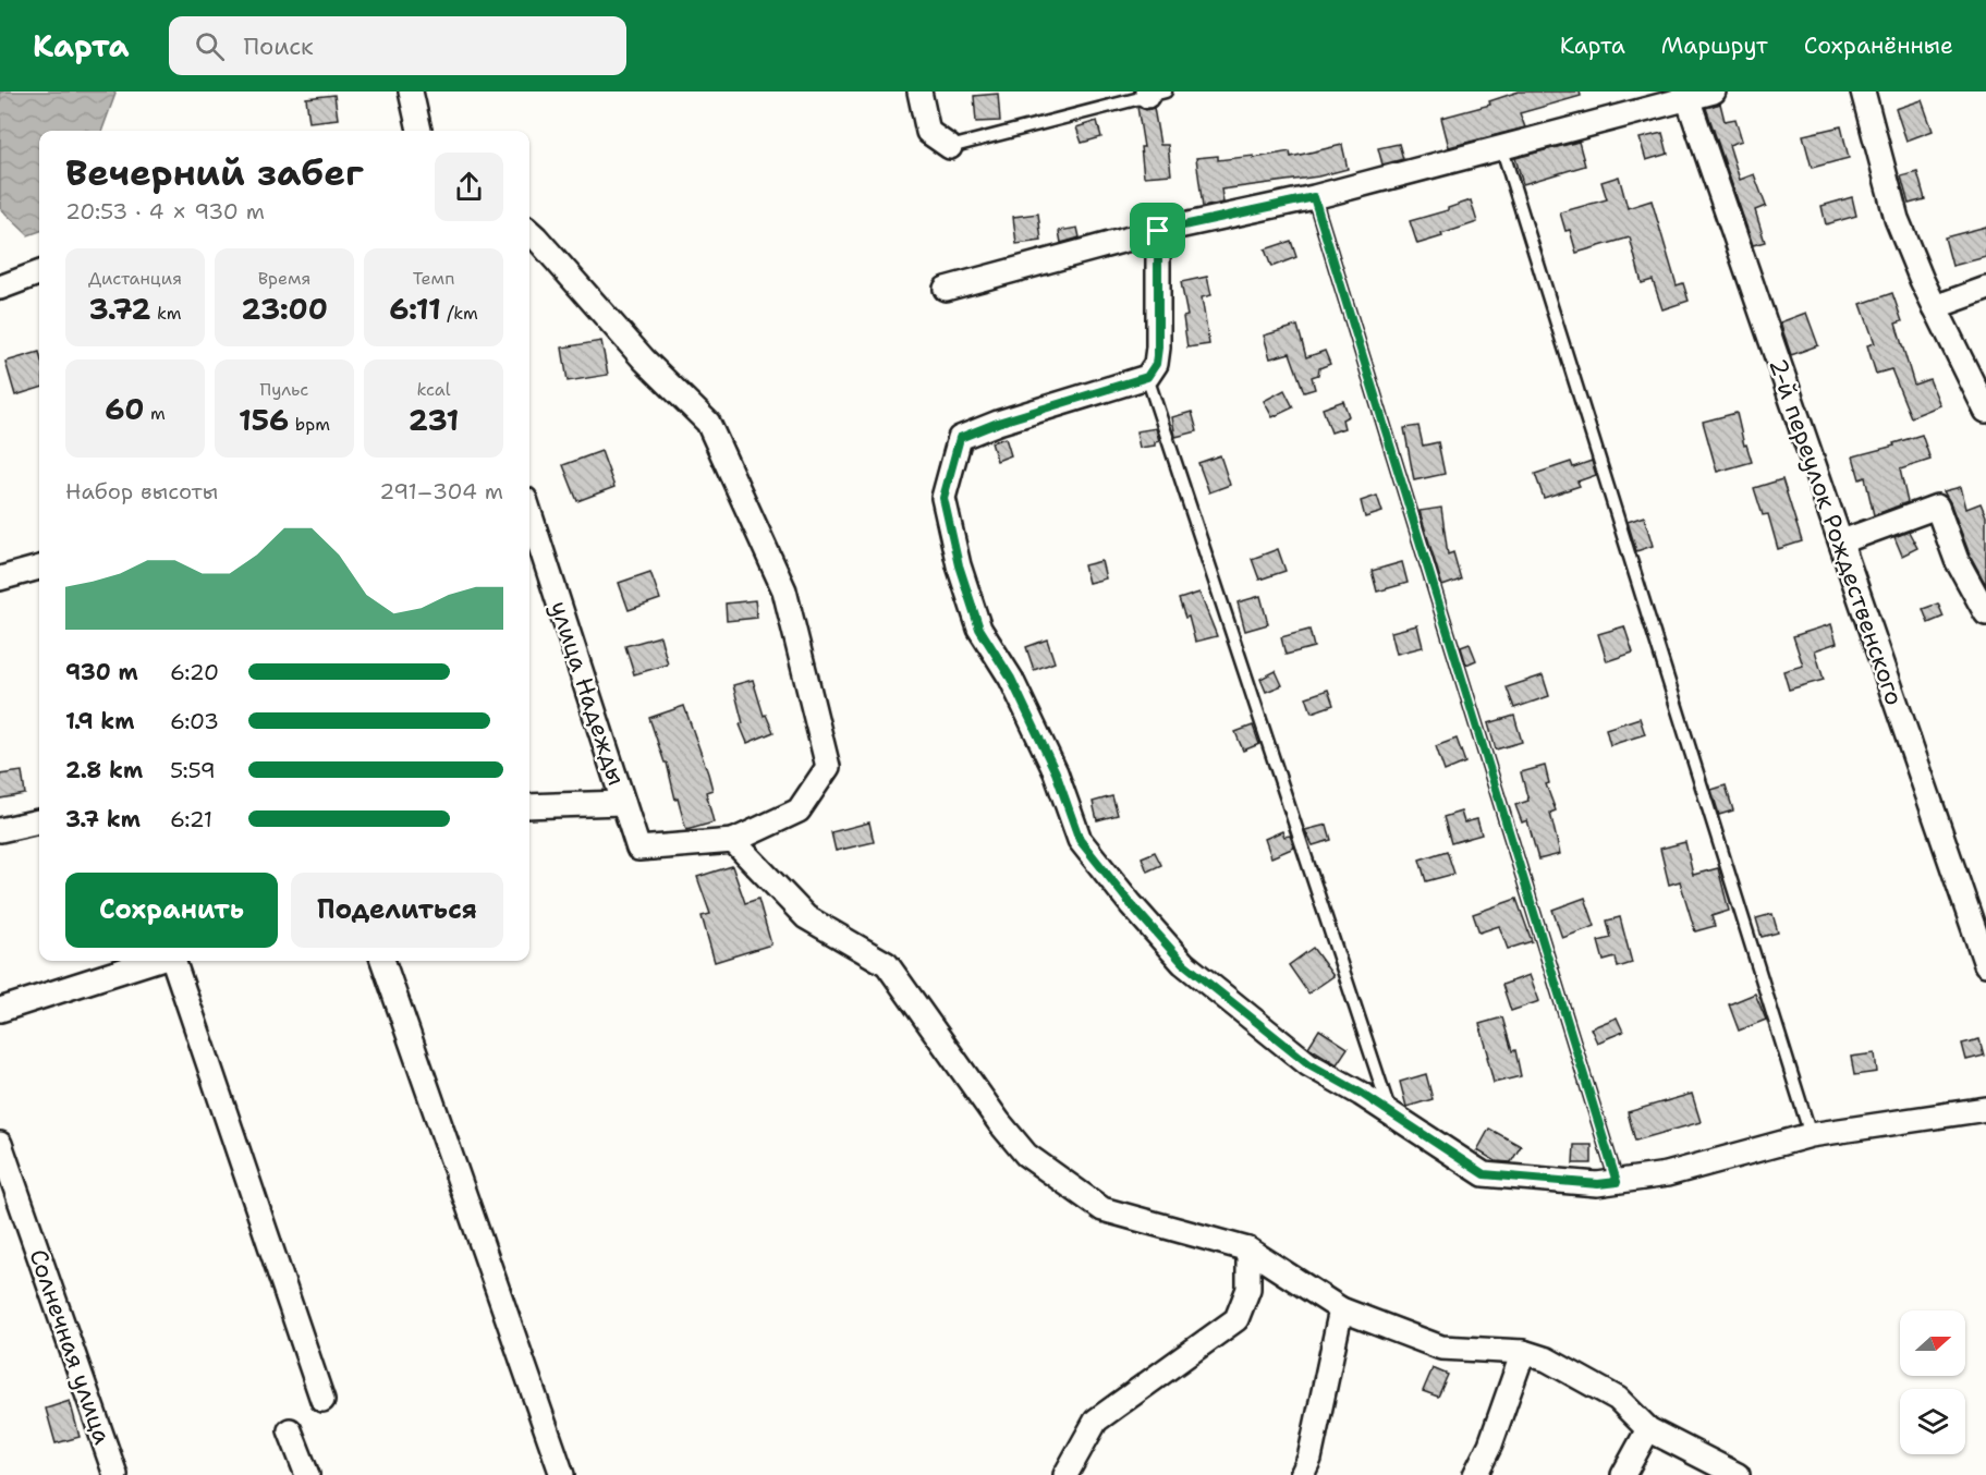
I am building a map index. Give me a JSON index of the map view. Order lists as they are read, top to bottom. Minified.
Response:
{"streets":{"street":["2-й переулок Рождественского","улица Надежды","Солнечная улица"]},"north":"right","page":{"header":"Карта","search":"Поиск","nav":["Карта","Маршрут","Сохранённые"],"heading":["Вечерний забег","20:53 · 4 × 930 m"],"stats":[["Дистанция","3.72 km"],["Время","23:00"],["Темп","6:11 /km"],["60 m"],["Пульс","156 bpm"],["kcal","231"]],"chart":["Набор высоты","291–304 m"],"list":[{"name":"930 m","note":"6:20"},{"name":"1.9 km","note":"6:03"},{"name":"2.8 km","note":"5:59"},{"name":"3.7 km","note":"6:21"}],"buttons":["Сохранить","Поделиться"]}}
